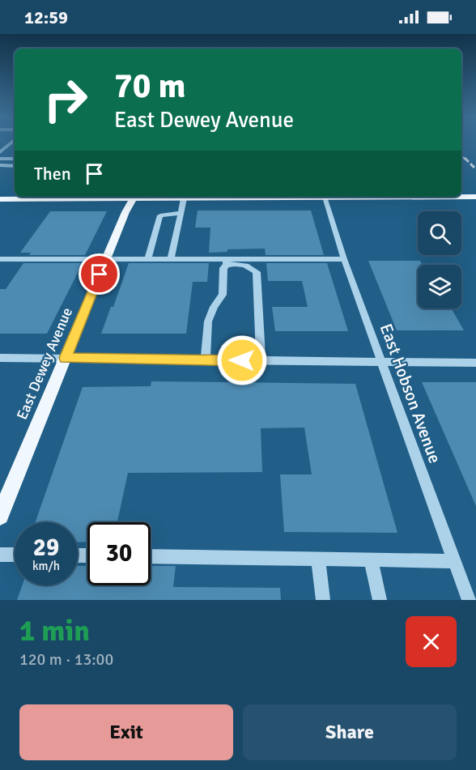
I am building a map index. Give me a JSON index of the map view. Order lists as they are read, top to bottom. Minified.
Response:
{"streets":{"main road":["East Dewey Avenue"],"street":["East Hobson Avenue"]},"page":{"status":"12:59","turn":["70 m","East Dewey Avenue"],"then":"Then","speed":"29 km/h","limit":"30","heading":["1 min","120 m · 13:00"],"buttons":["Exit","Share"]}}
